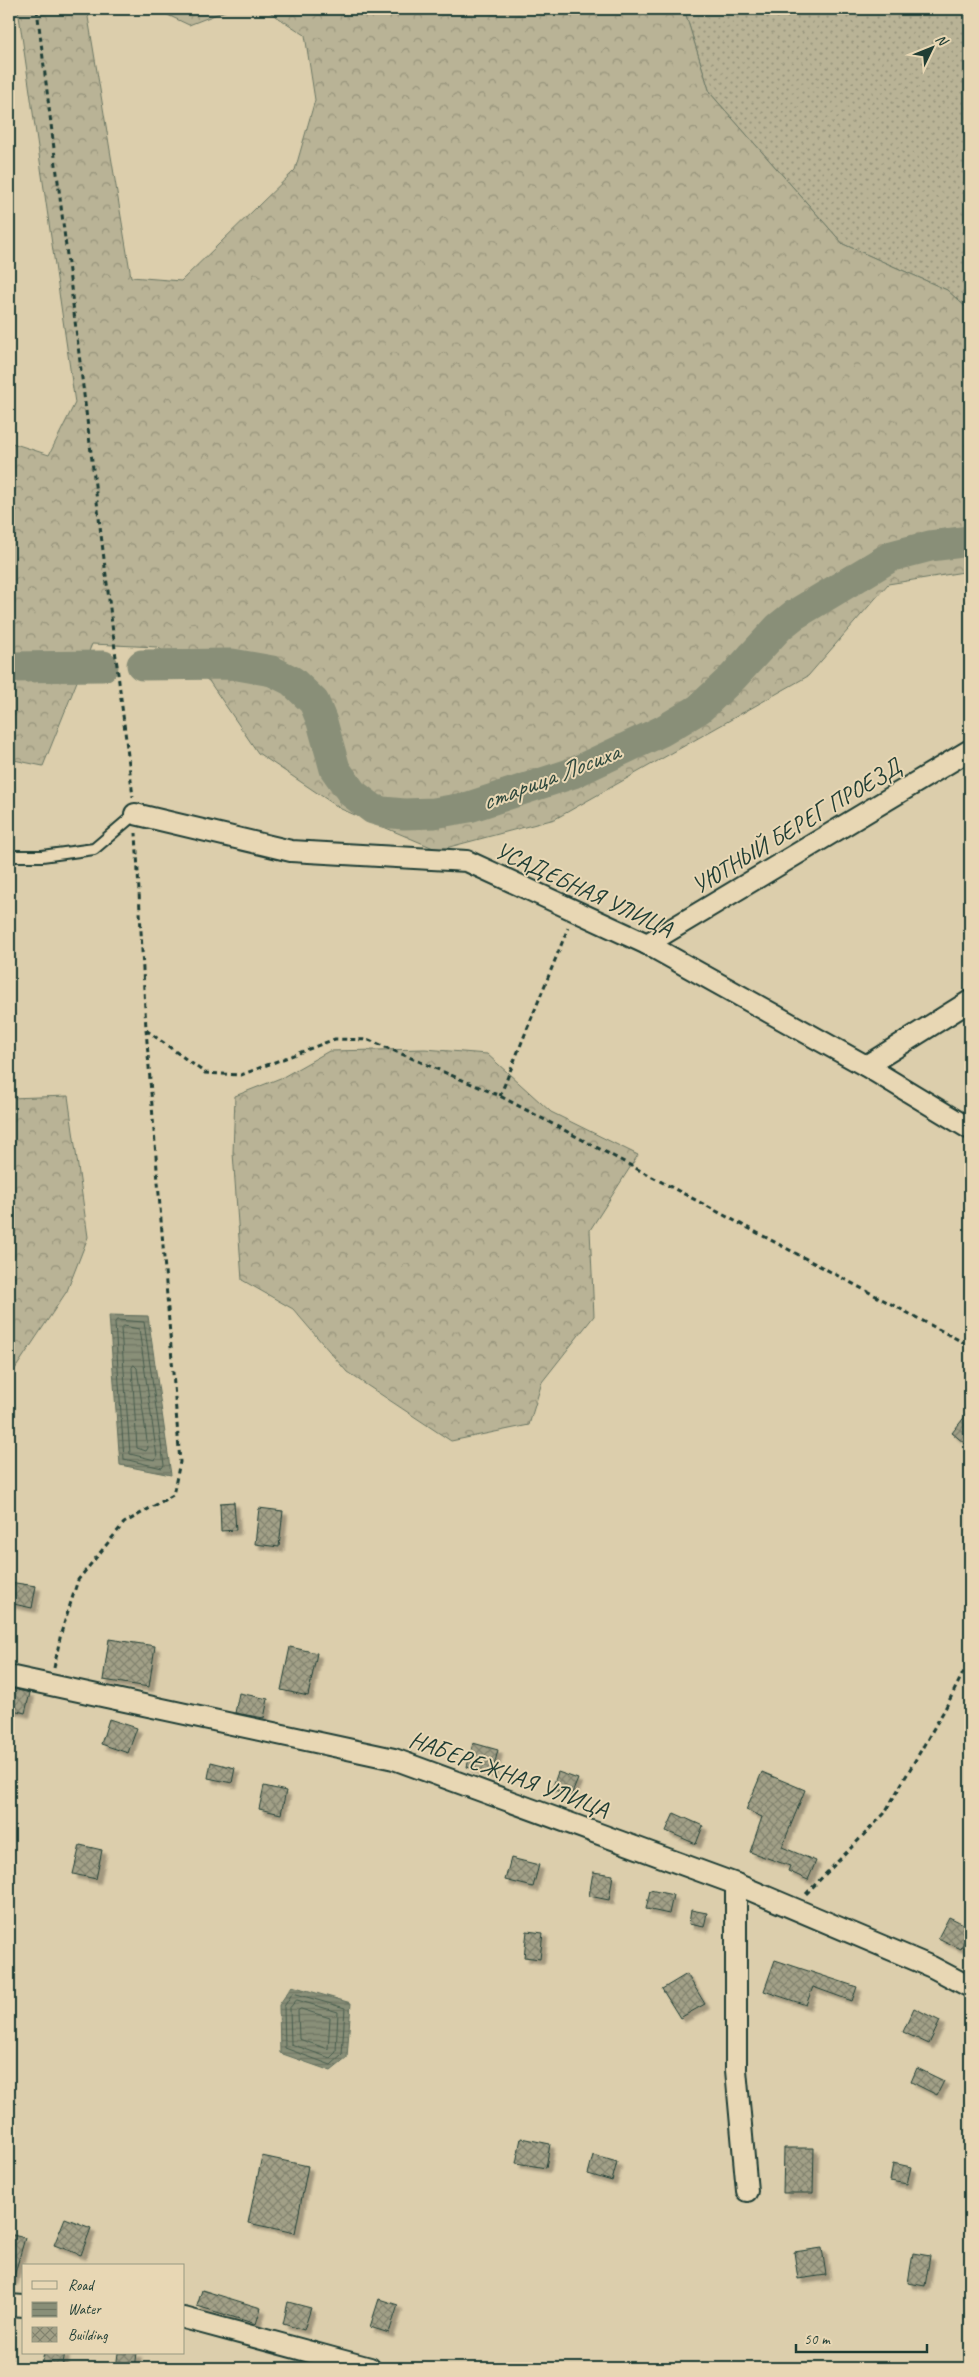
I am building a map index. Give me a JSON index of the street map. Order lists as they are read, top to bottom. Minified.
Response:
{"streets":{"street":["УЮТНЫЙ БЕРЕГ ПРОЕЗД","УСАДЕБНАЯ УЛИЦА","НАБЕРЕЖНАЯ УЛИЦА"]},"crossings":[["УЮТНЫЙ БЕРЕГ ПРОЕЗД","УСАДЕБНАЯ УЛИЦА"]],"water":["старица Лосиха"],"legend":["Road","Water","Building"],"scale_bar":"50 m","north":"top right"}
